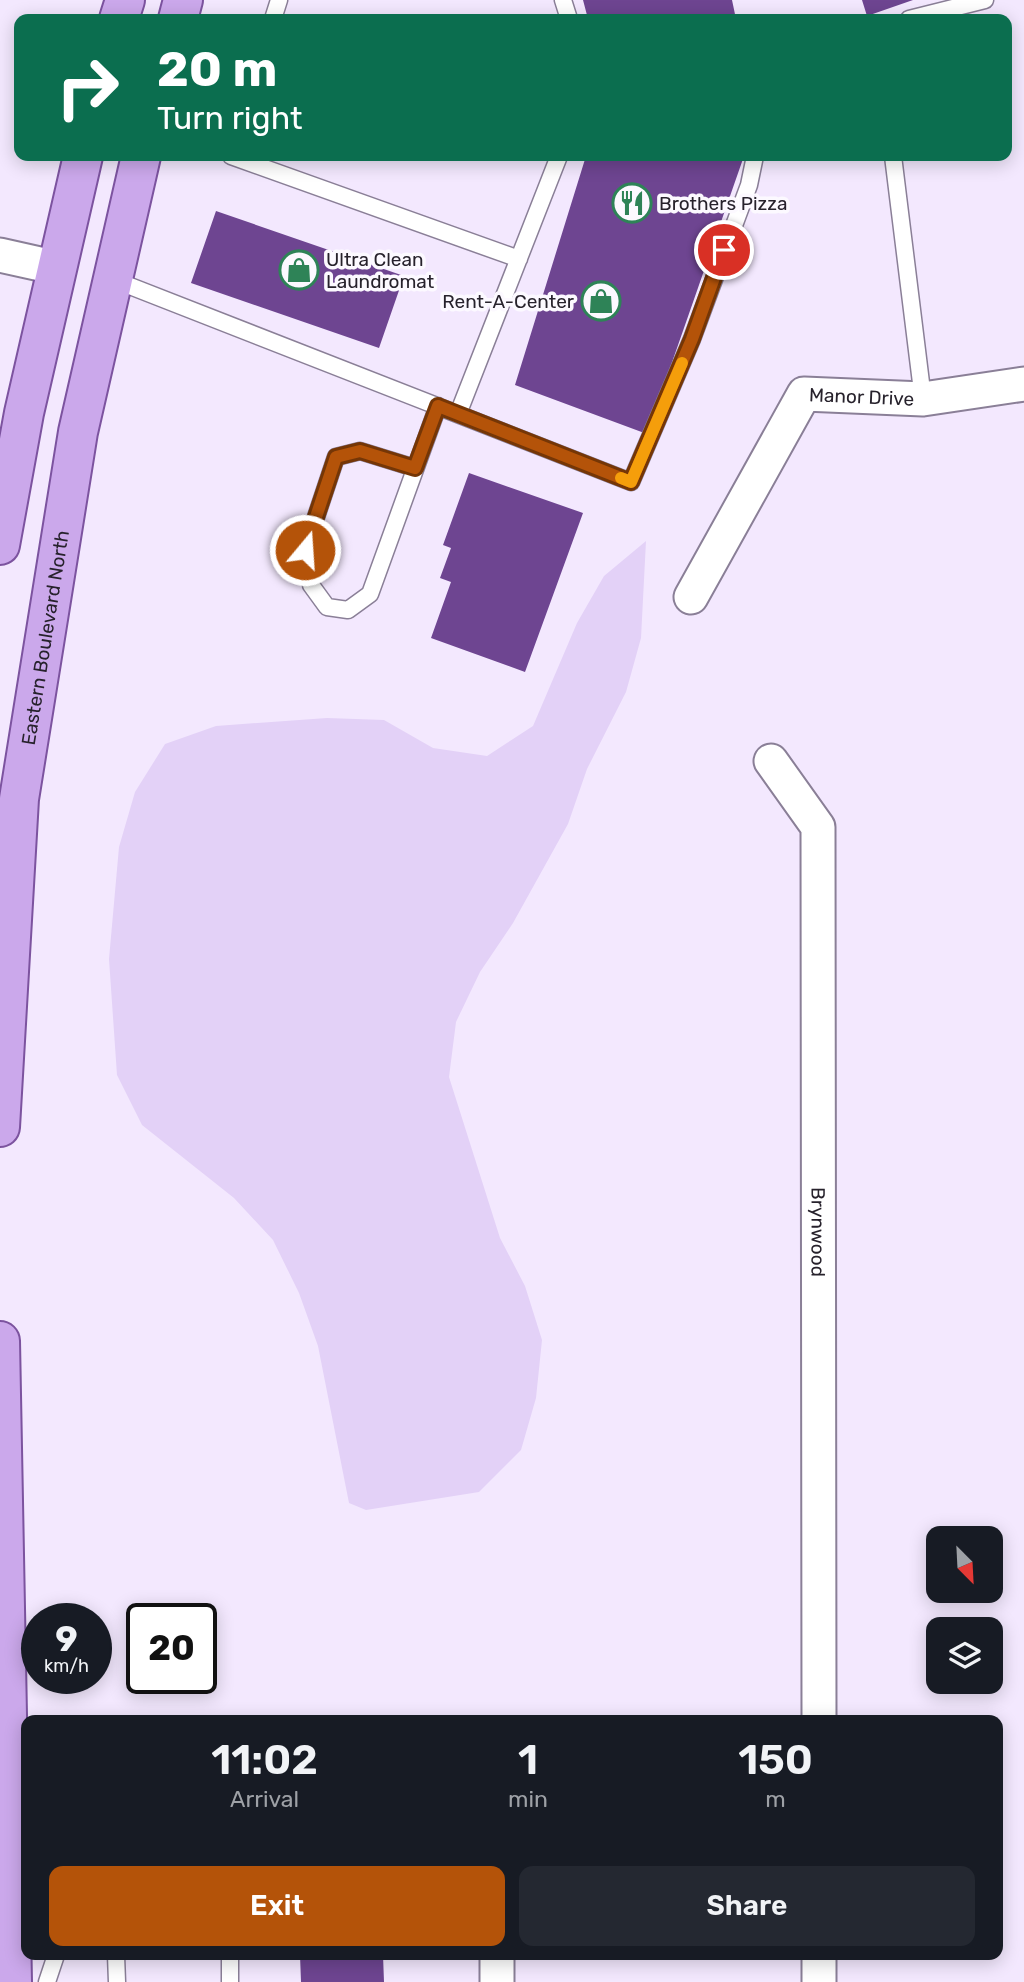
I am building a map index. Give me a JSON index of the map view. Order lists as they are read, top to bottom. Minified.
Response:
{"streets":{"main road":["Eastern Boulevard North"],"street":["Manor Drive","Brynwood"]},"places":{"restaurant":["Brothers Pizza"],"shop":["Ultra Clean Laundromat","Rent-A-Center"]},"north":"bottom right","page":{"turn":["20 m","Turn right"],"speed":"9 km/h","limit":"20","eta":["11:02","Arrival","1","min","150","m"],"buttons":["Exit","Share"]}}
